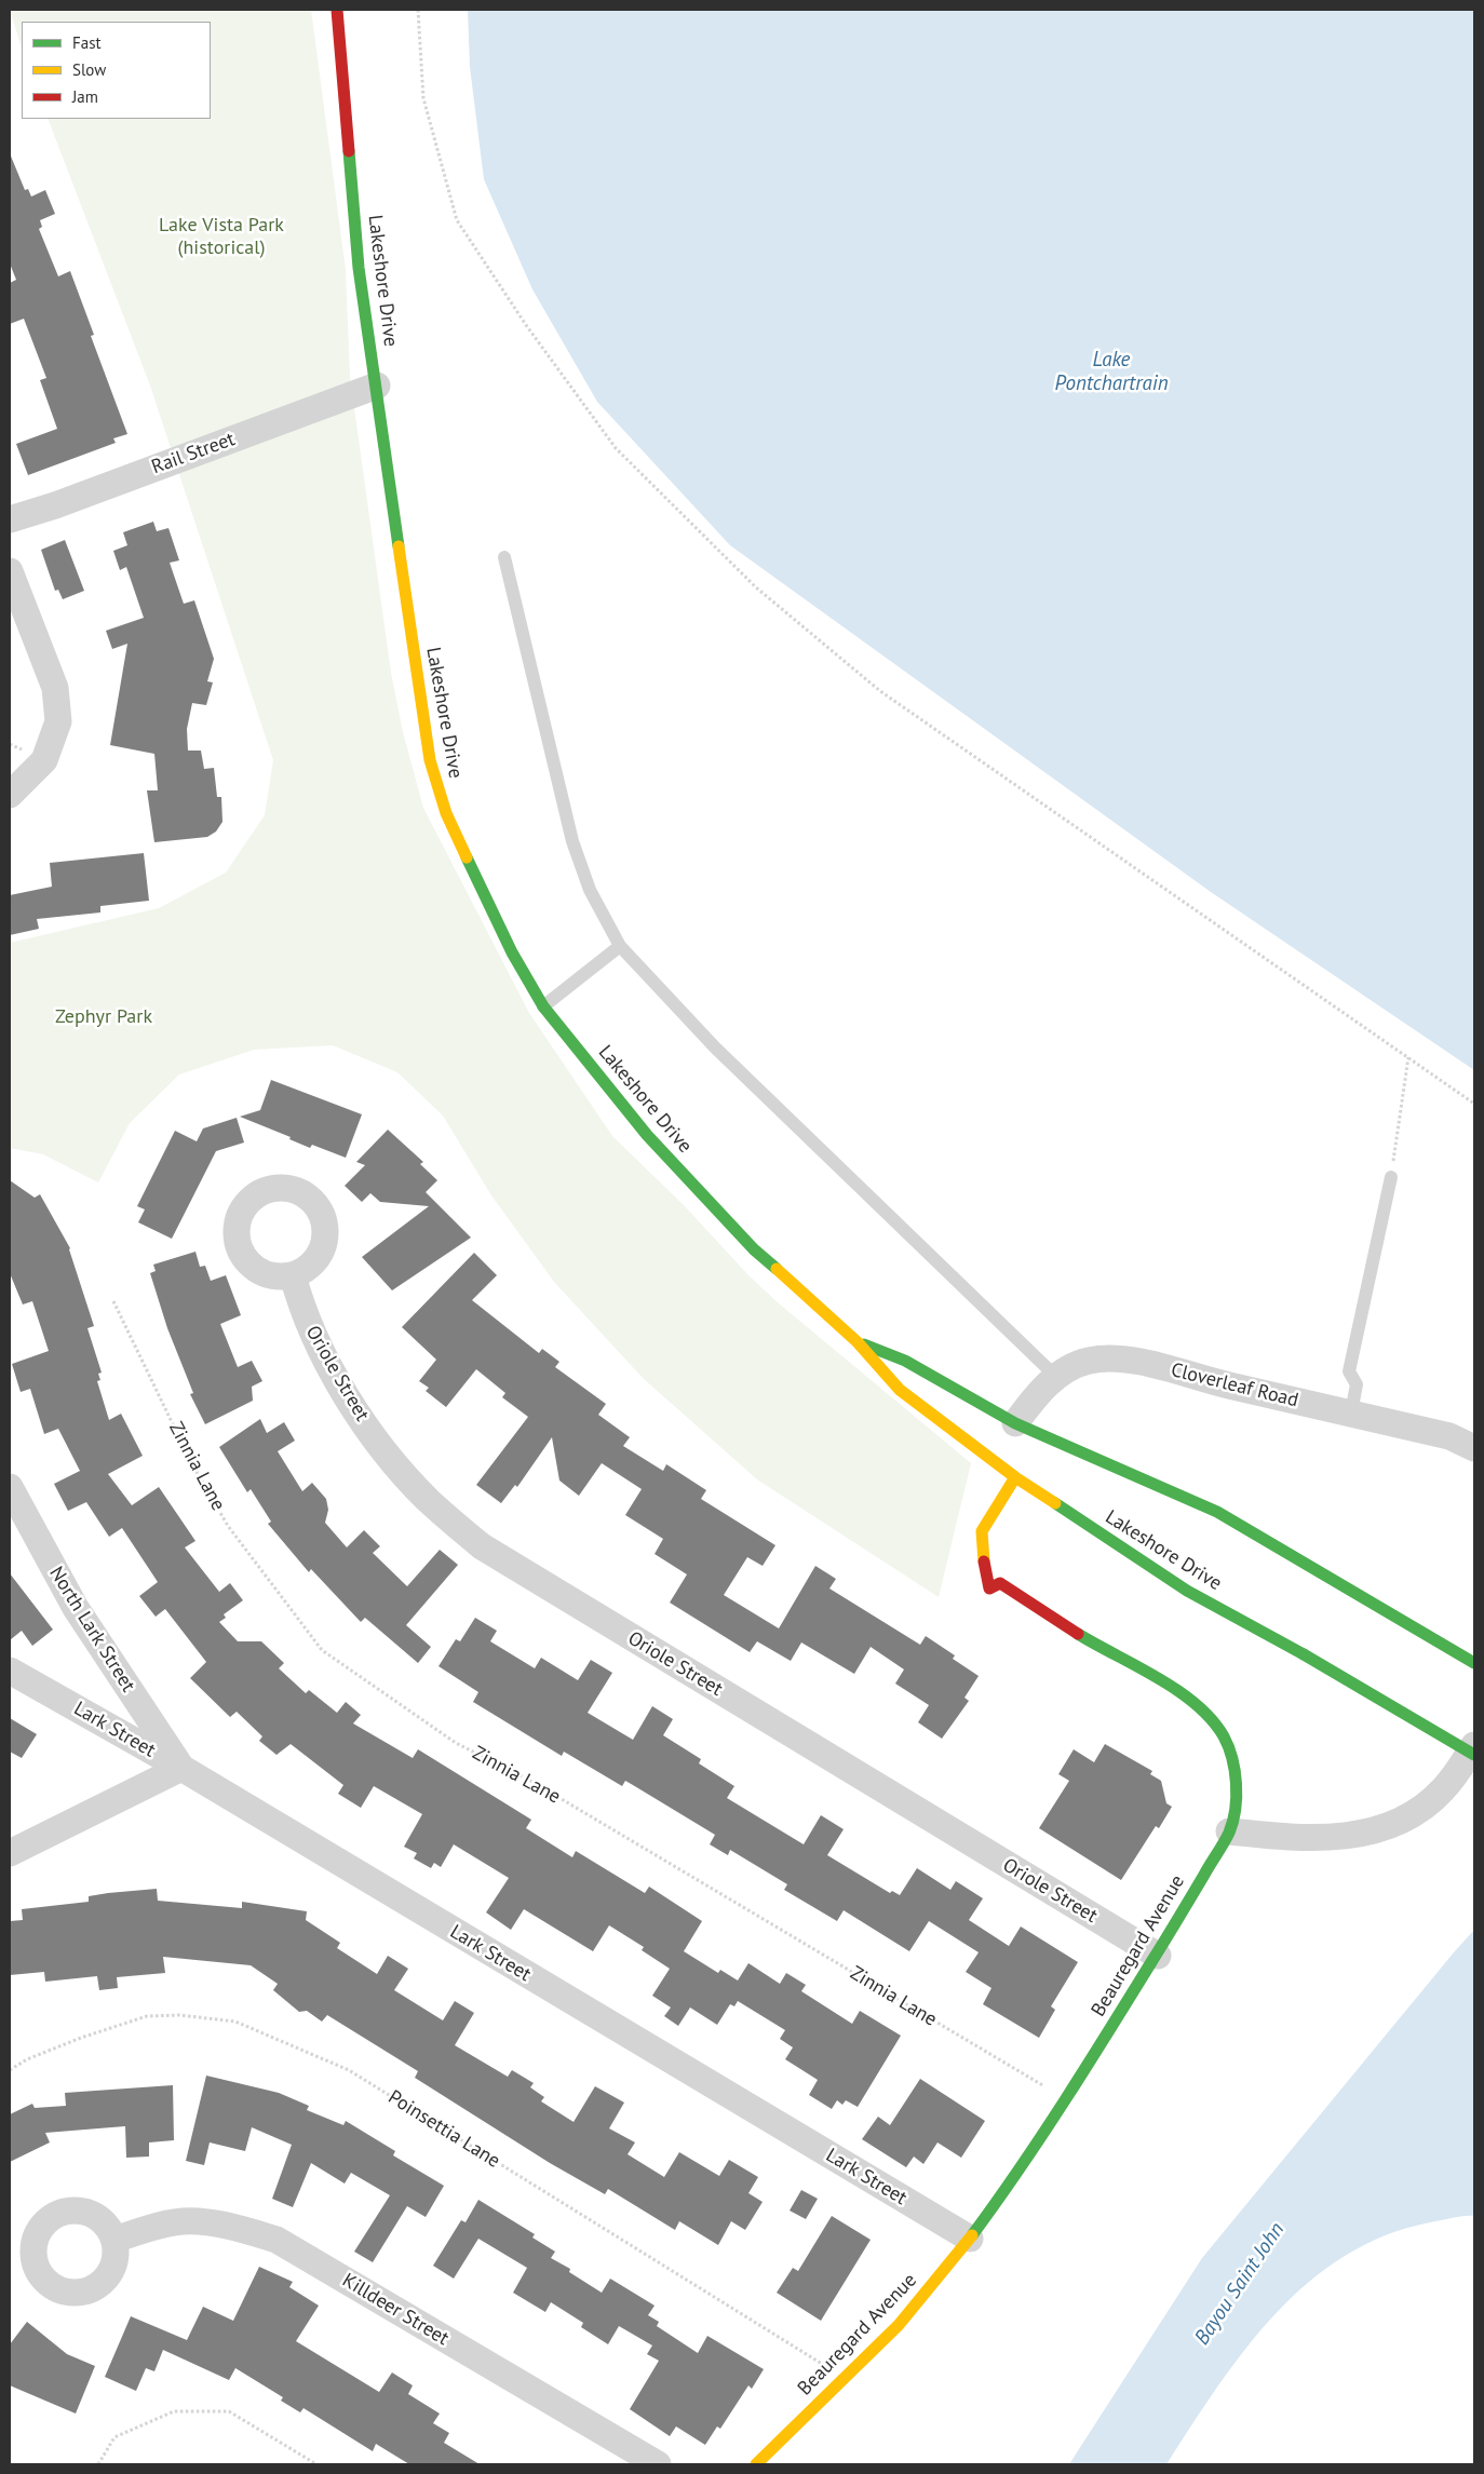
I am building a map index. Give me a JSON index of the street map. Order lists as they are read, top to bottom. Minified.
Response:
{"streets":{"street":["Lakeshore Drive","Rail Street","Oriole Street","Cloverleaf Road","North Lark Street","Lark Street","Beauregard Avenue","Killdeer Street"],"path":["Zinnia Lane","Poinsettia Lane"]},"crossings":[["Lakeshore Drive","Rail Street"],["Lakeshore Drive","Cloverleaf Road"],["Lakeshore Drive","Beauregard Avenue"],["Oriole Street","Beauregard Avenue"],["Zinnia Lane","Beauregard Avenue"],["North Lark Street","Lark Street"],["Lark Street","Beauregard Avenue"],["Beauregard Avenue","Poinsettia Lane"]],"water":["Lake Pontchartrain","Bayou Saint John"],"parks":["Lake Vista Park (historical)","Zephyr Park"],"legend":["Fast","Slow","Jam"]}
